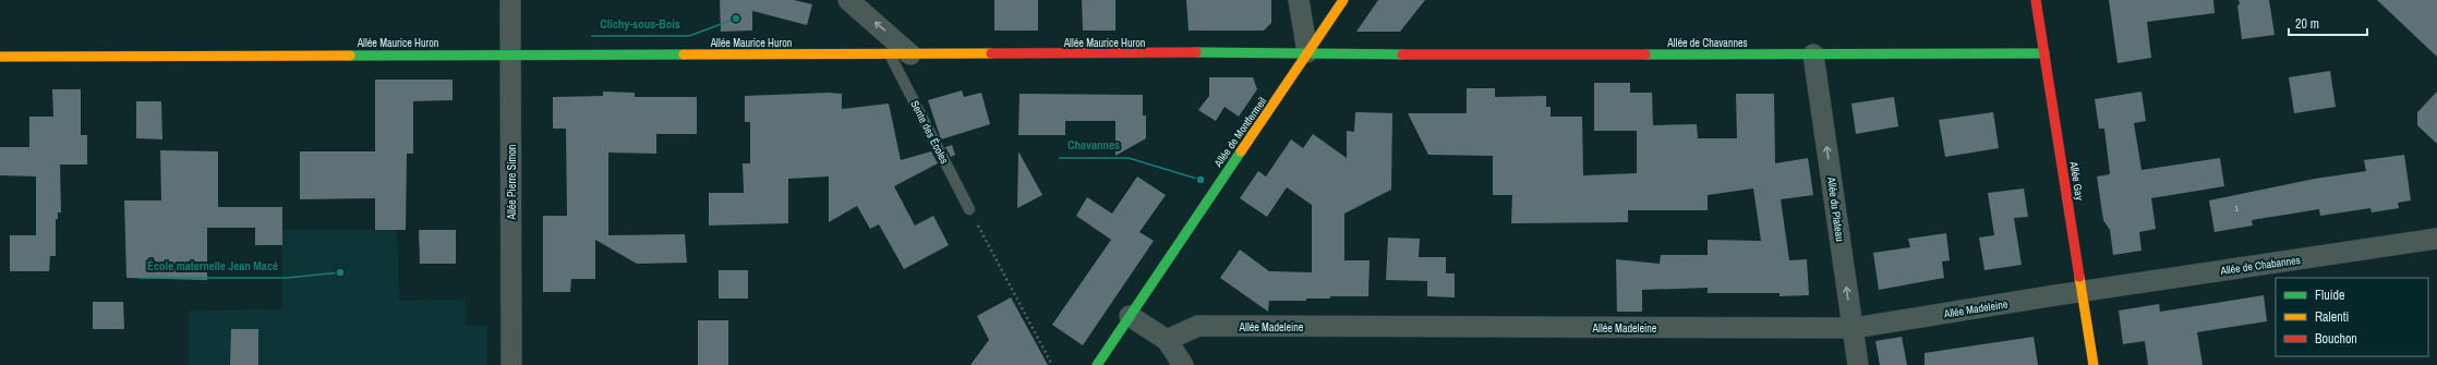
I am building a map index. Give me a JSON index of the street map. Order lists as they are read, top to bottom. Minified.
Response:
{"streets":{"street":["Allée Maurice Huron","Allée de Chavannes","Allée de Montfermeil","Allée Gay","Allée Pierre Simon","Allée du Plateau","Allée de Chabannes","Allée Madeleine"],"lane":["Sente des Écoles"]},"crossings":[["Allée Maurice Huron","Allée de Chavannes"],["Allée Maurice Huron","Sente des Écoles"],["Allée Maurice Huron","Allée de Montfermeil"],["Allée Maurice Huron","Allée Pierre Simon"],["Allée de Chavannes","Allée Gay"],["Allée de Chavannes","Allée du Plateau"],["Allée Gay","Allée de Chabannes"],["Allée Gay","Allée Madeleine"],["Allée du Plateau","Allée Madeleine"],["Allée de Chabannes","Allée Madeleine"]],"one_way":["Allée du Plateau"],"places":["Clichy-sous-Bois","Chavannes","École maternelle Jean Macé"],"house_numbers":["1"],"legend":["Fluide","Ralenti","Bouchon"],"scale_bar":"20 m"}
